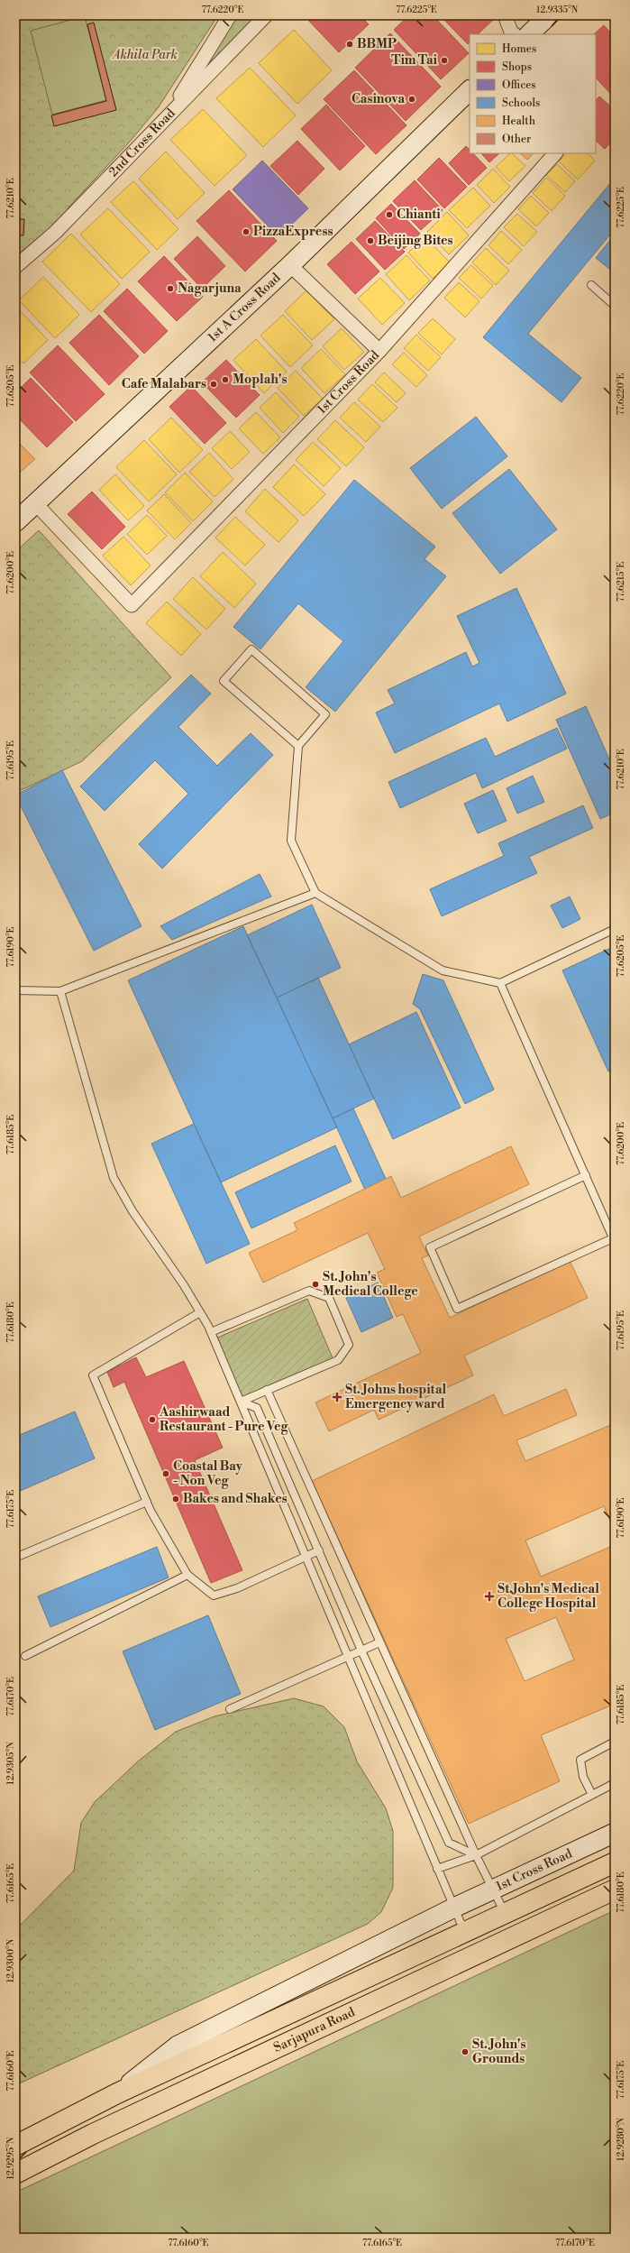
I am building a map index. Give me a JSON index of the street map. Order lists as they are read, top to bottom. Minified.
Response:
{"streets":{"main road":["Sarjapura Road"],"street":["2nd Cross Road","1st A Cross Road","1st Cross Road"]},"crossings":[["1st A Cross Road","1st Cross Road"]],"parks":["Akhila Park"],"places":{"other":["BBMP","Tim Tai","Casinova","Chianti","PizzaExpress","Beijing Bites","Nagarjuna","Moplah's","Cafe Malabars","St. John's Medical College","Aashirwaad Restaurant - Pure Veg","Coastal Bay - Non Veg","Bakes and Shakes","St. John's Grounds"],"health":["St. Johns hospital Emergency ward","St.John's Medical College Hospital"]},"legend":["Homes","Shops","Offices","Schools","Health","Other"],"coordinates":["77.6220°E","77.6225°E","12.9335°N","77.6210°E","77.6205°E","77.6200°E","77.6215°E","77.6195°E","77.6190°E","77.6185°E","77.6180°E","77.6175°E","77.6170°E","12.9305°N","77.6165°E","12.9300°N","77.6160°E","12.9280°N","12.9295°N"]}
